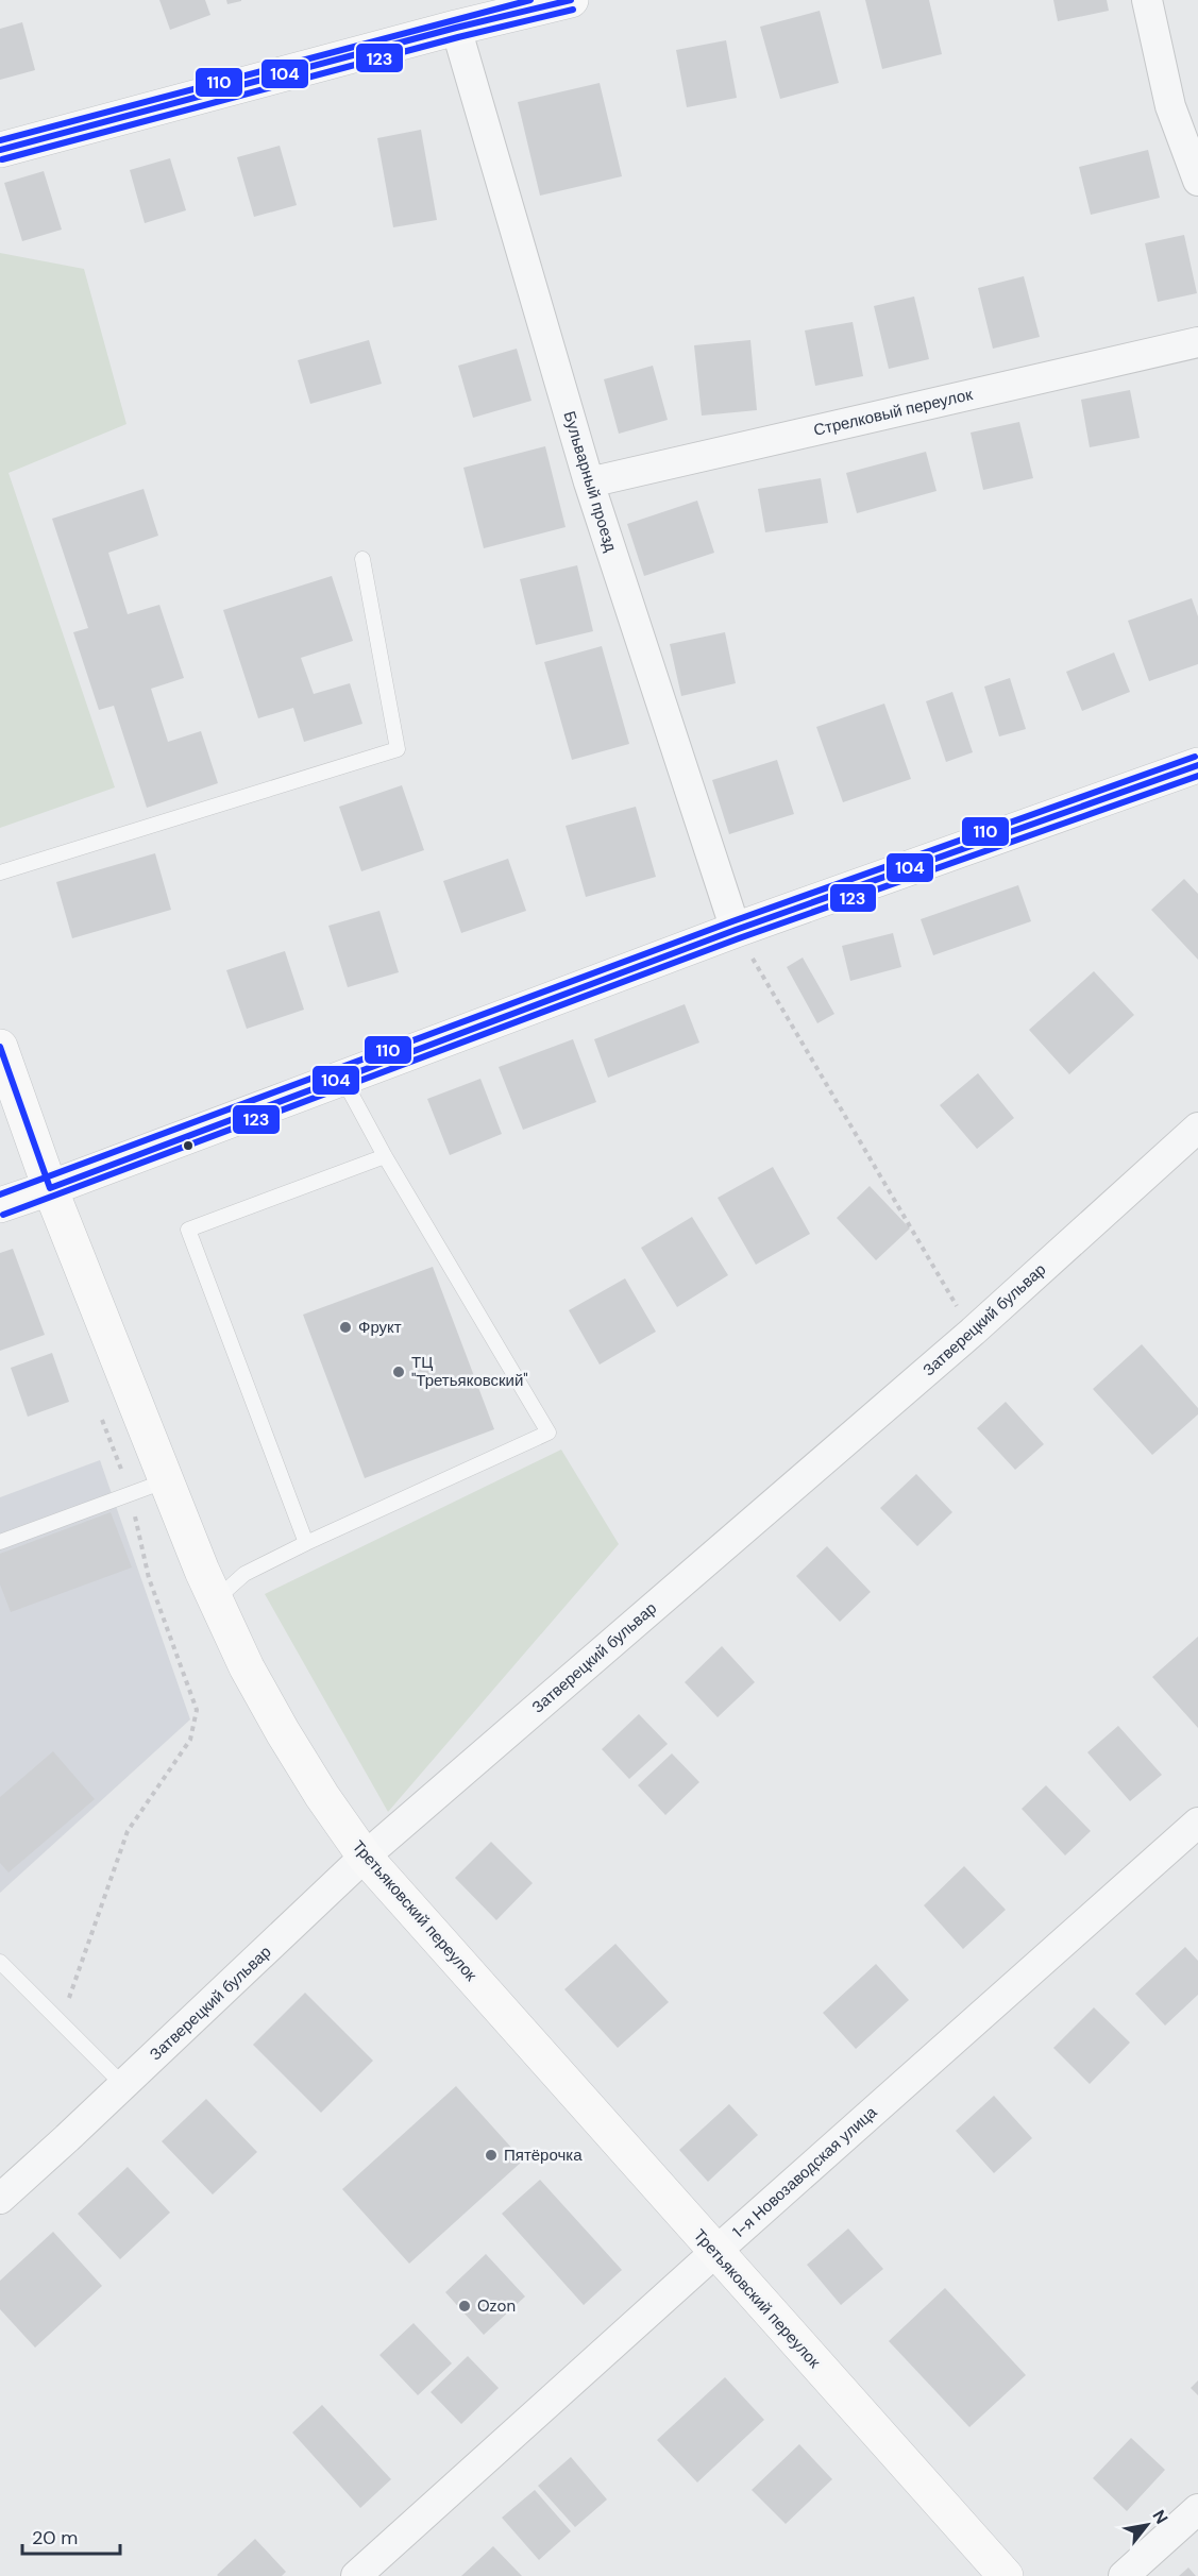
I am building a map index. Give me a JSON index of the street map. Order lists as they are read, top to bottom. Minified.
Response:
{"streets":{"main road":["Третьяковский переулок"],"street":["Стрелковый переулок","Бульварный проезд","Затверецкий бульвар","1-я Новозаводская улица"]},"crossings":[["Стрелковый переулок","Бульварный проезд"],["Затверецкий бульвар","Третьяковский переулок"],["Третьяковский переулок","1-я Новозаводская улица"]],"places":["Фрукт","ТЦ \"Третьяковский\"","Пятёрочка","Ozon"],"lines":["transit line 104","transit line 110","transit line 123"],"scale_bar":"20 m","north":"top right"}
